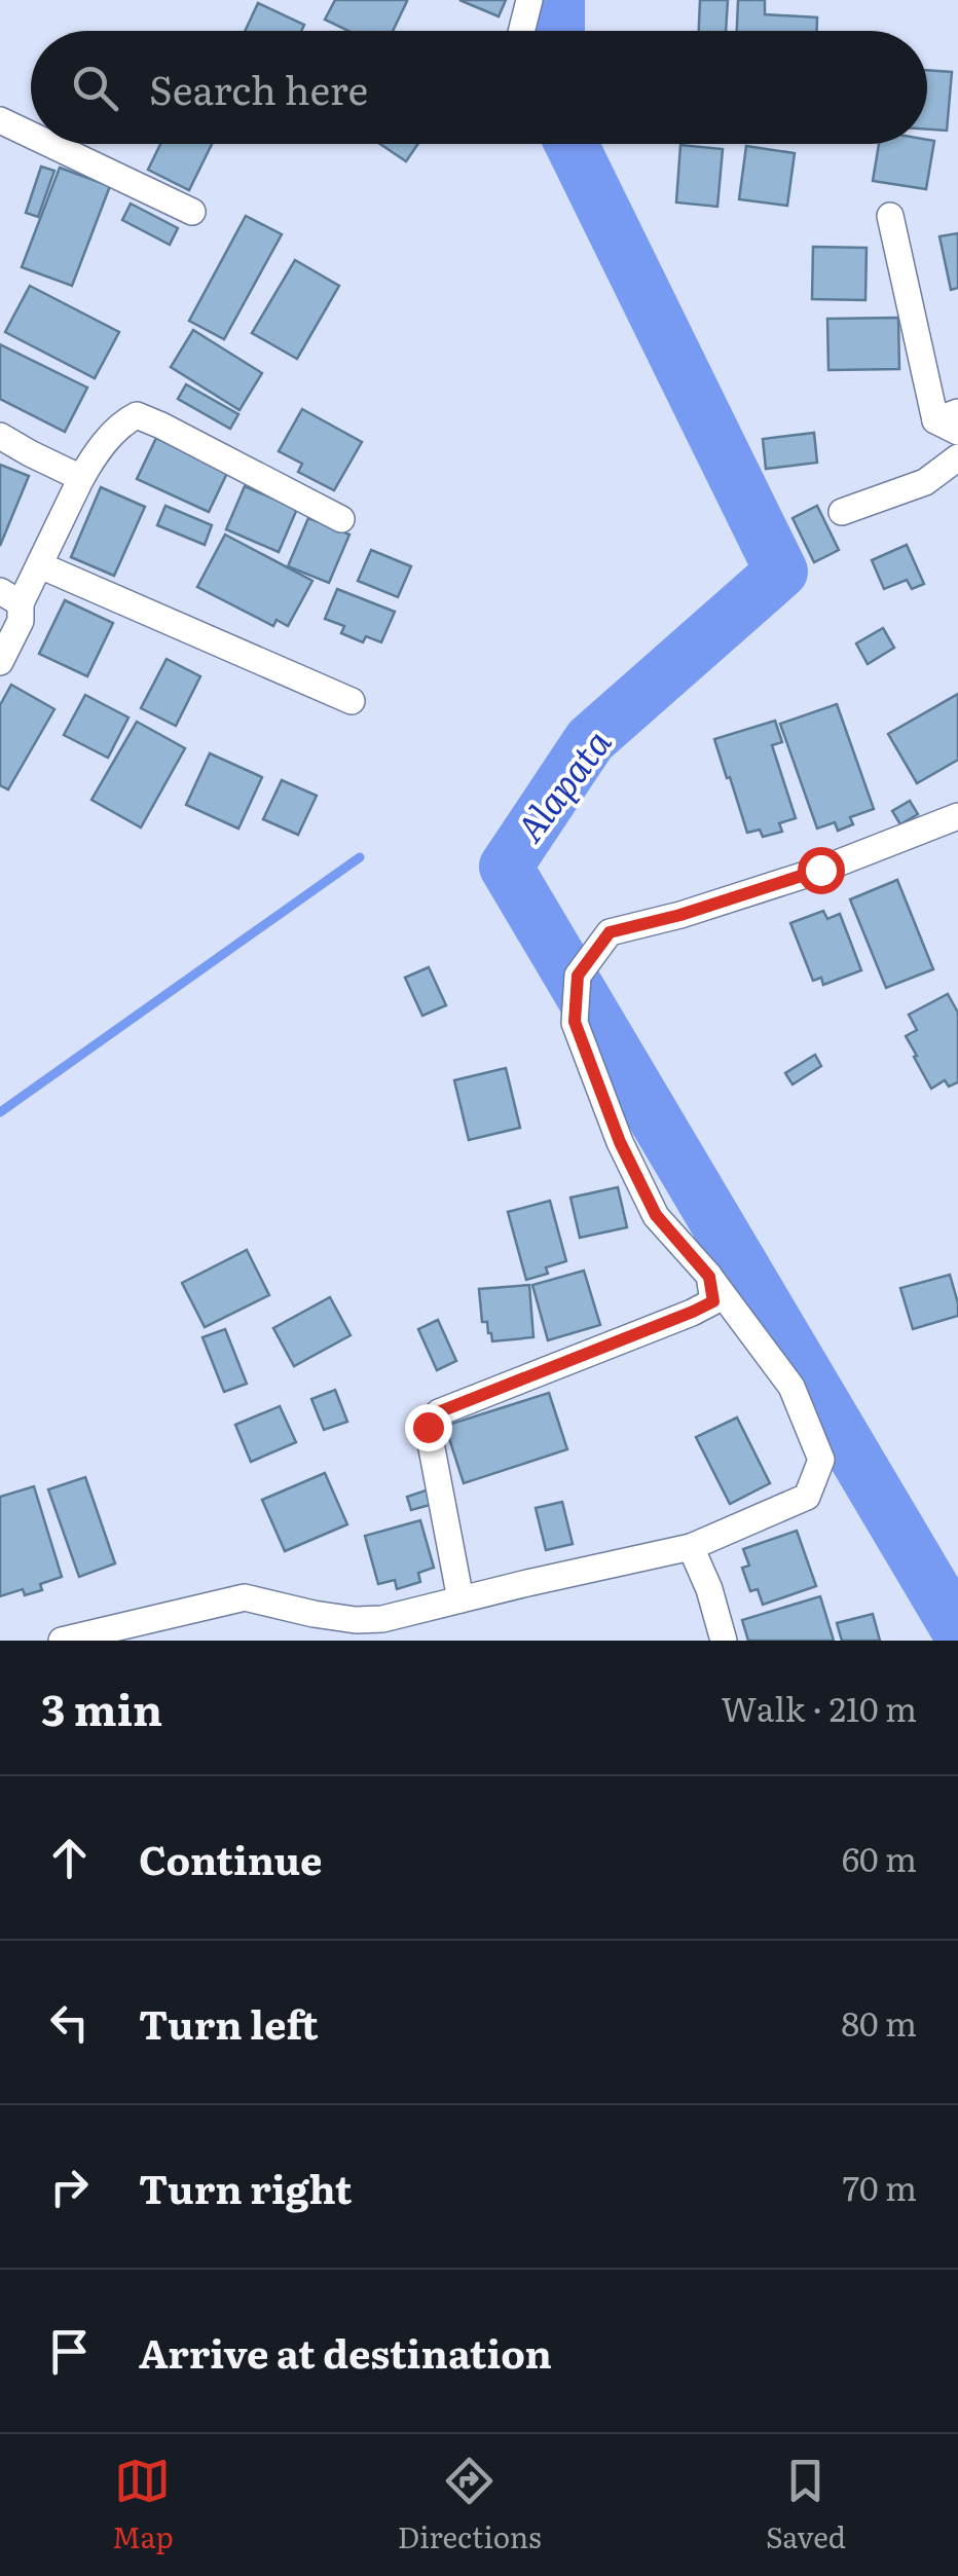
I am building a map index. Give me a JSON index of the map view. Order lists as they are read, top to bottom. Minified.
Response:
{"water":["Alapata"],"page":{"search":"Search here","heading":["3 min","Walk · 210 m"],"list":[["Continue","60 m"],["Turn left","80 m"],["Turn right","70 m"],"Arrive at destination"],"nav":["Map","Directions","Saved"]}}
